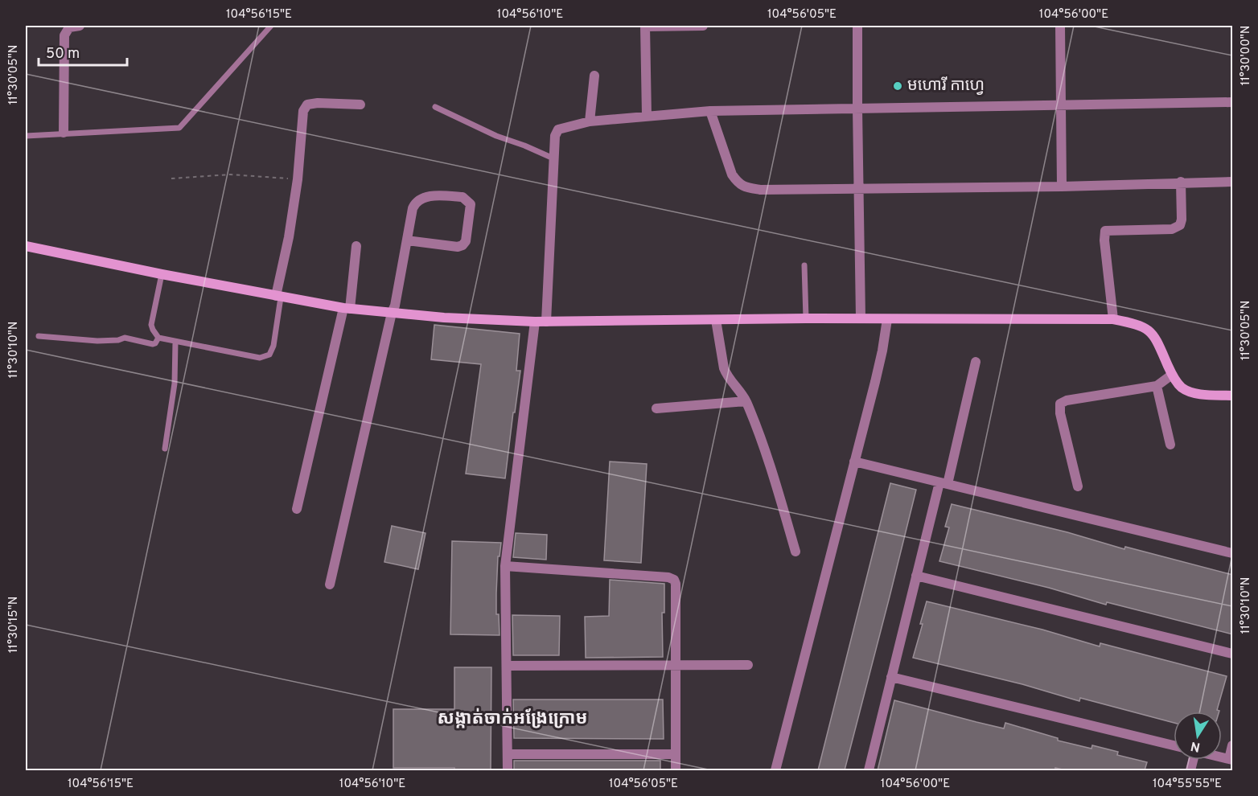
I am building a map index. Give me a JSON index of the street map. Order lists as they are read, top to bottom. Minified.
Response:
{"districts":["សង្កាត់ចាក់អង្រែក្រោម"],"places":["មហោរី កាហ្វេ"],"scale_bar":"50 m","north":"bottom","coordinates":["104°56'15\"E","104°56'10\"E","104°56'05\"E","104°56'00\"E","11°30'00\"N","11°30'05\"N","11°30'10\"N","11°30'15\"N","104°55'55\"E"]}
